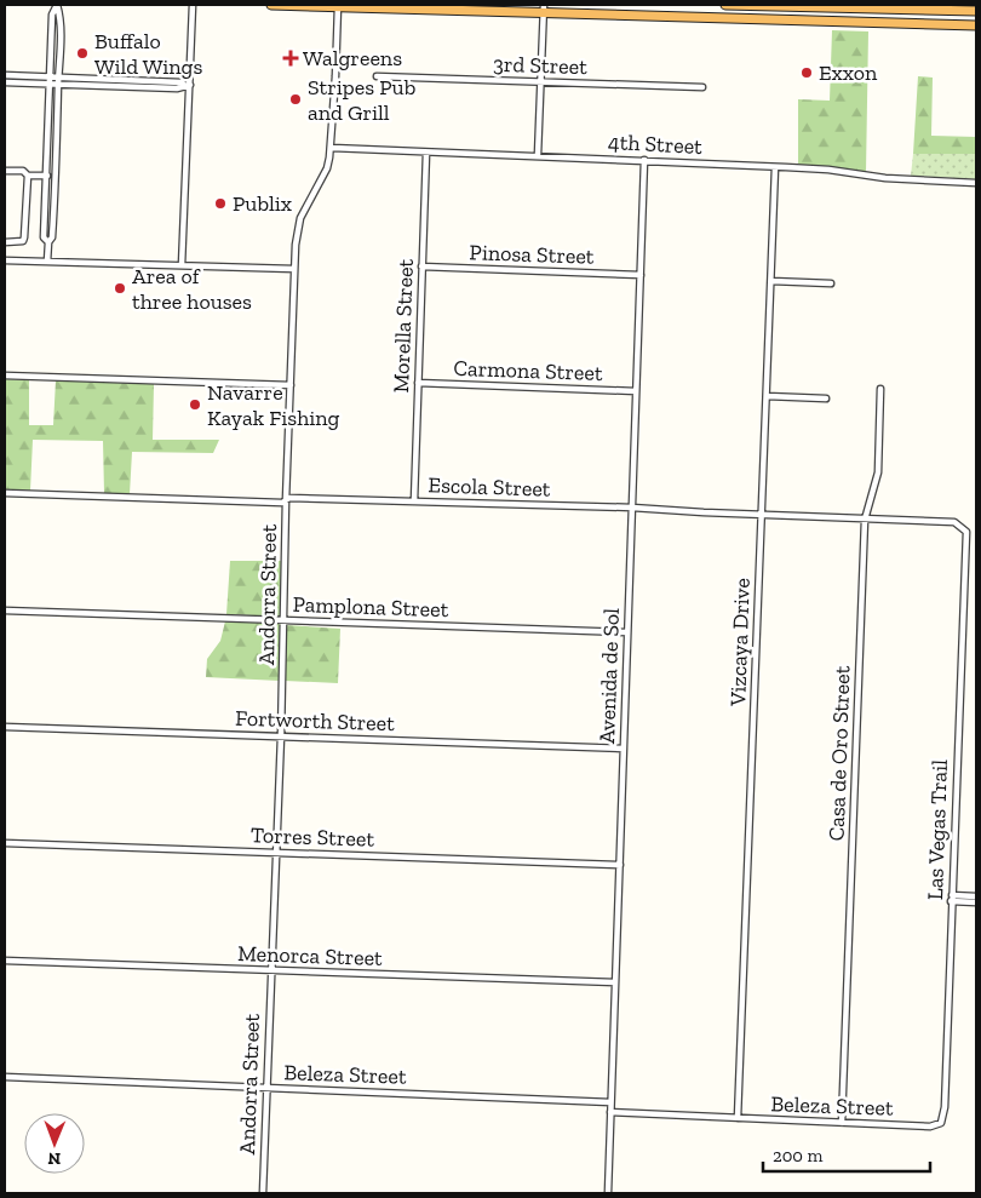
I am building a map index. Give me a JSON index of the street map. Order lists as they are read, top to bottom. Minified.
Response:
{"streets":{"street":["3rd Street","4th Street","Pinosa Street","Morella Street","Carmona Street","Escola Street","Andorra Street","Pamplona Street","Vizcaya Drive","Avenida de Sol","Fortworth Street","Casa de Oro Street","Las Vegas Trail","Torres Street","Menorca Street","Beleza Street"]},"crossings":[["4th Street","Morella Street"],["4th Street","Andorra Street"],["4th Street","Vizcaya Drive"],["4th Street","Avenida de Sol"],["Pinosa Street","Morella Street"],["Pinosa Street","Avenida de Sol"],["Morella Street","Carmona Street"],["Morella Street","Escola Street"],["Carmona Street","Avenida de Sol"],["Escola Street","Andorra Street"],["Escola Street","Vizcaya Drive"],["Escola Street","Avenida de Sol"],["Escola Street","Casa de Oro Street"],["Escola Street","Las Vegas Trail"],["Andorra Street","Pamplona Street"],["Andorra Street","Fortworth Street"],["Andorra Street","Torres Street"],["Andorra Street","Menorca Street"],["Andorra Street","Beleza Street"],["Pamplona Street","Avenida de Sol"],["Vizcaya Drive","Beleza Street"],["Avenida de Sol","Fortworth Street"],["Avenida de Sol","Torres Street"],["Avenida de Sol","Menorca Street"],["Avenida de Sol","Beleza Street"],["Casa de Oro Street","Beleza Street"],["Las Vegas Trail","Beleza Street"]],"places":{"other":["Buffalo Wild Wings","Exxon","Stripes Pub and Grill","Publix","Area of three houses","Navarre Kayak Fishing"],"health":["Walgreens"]},"scale_bar":"200 m","north":"bottom"}
